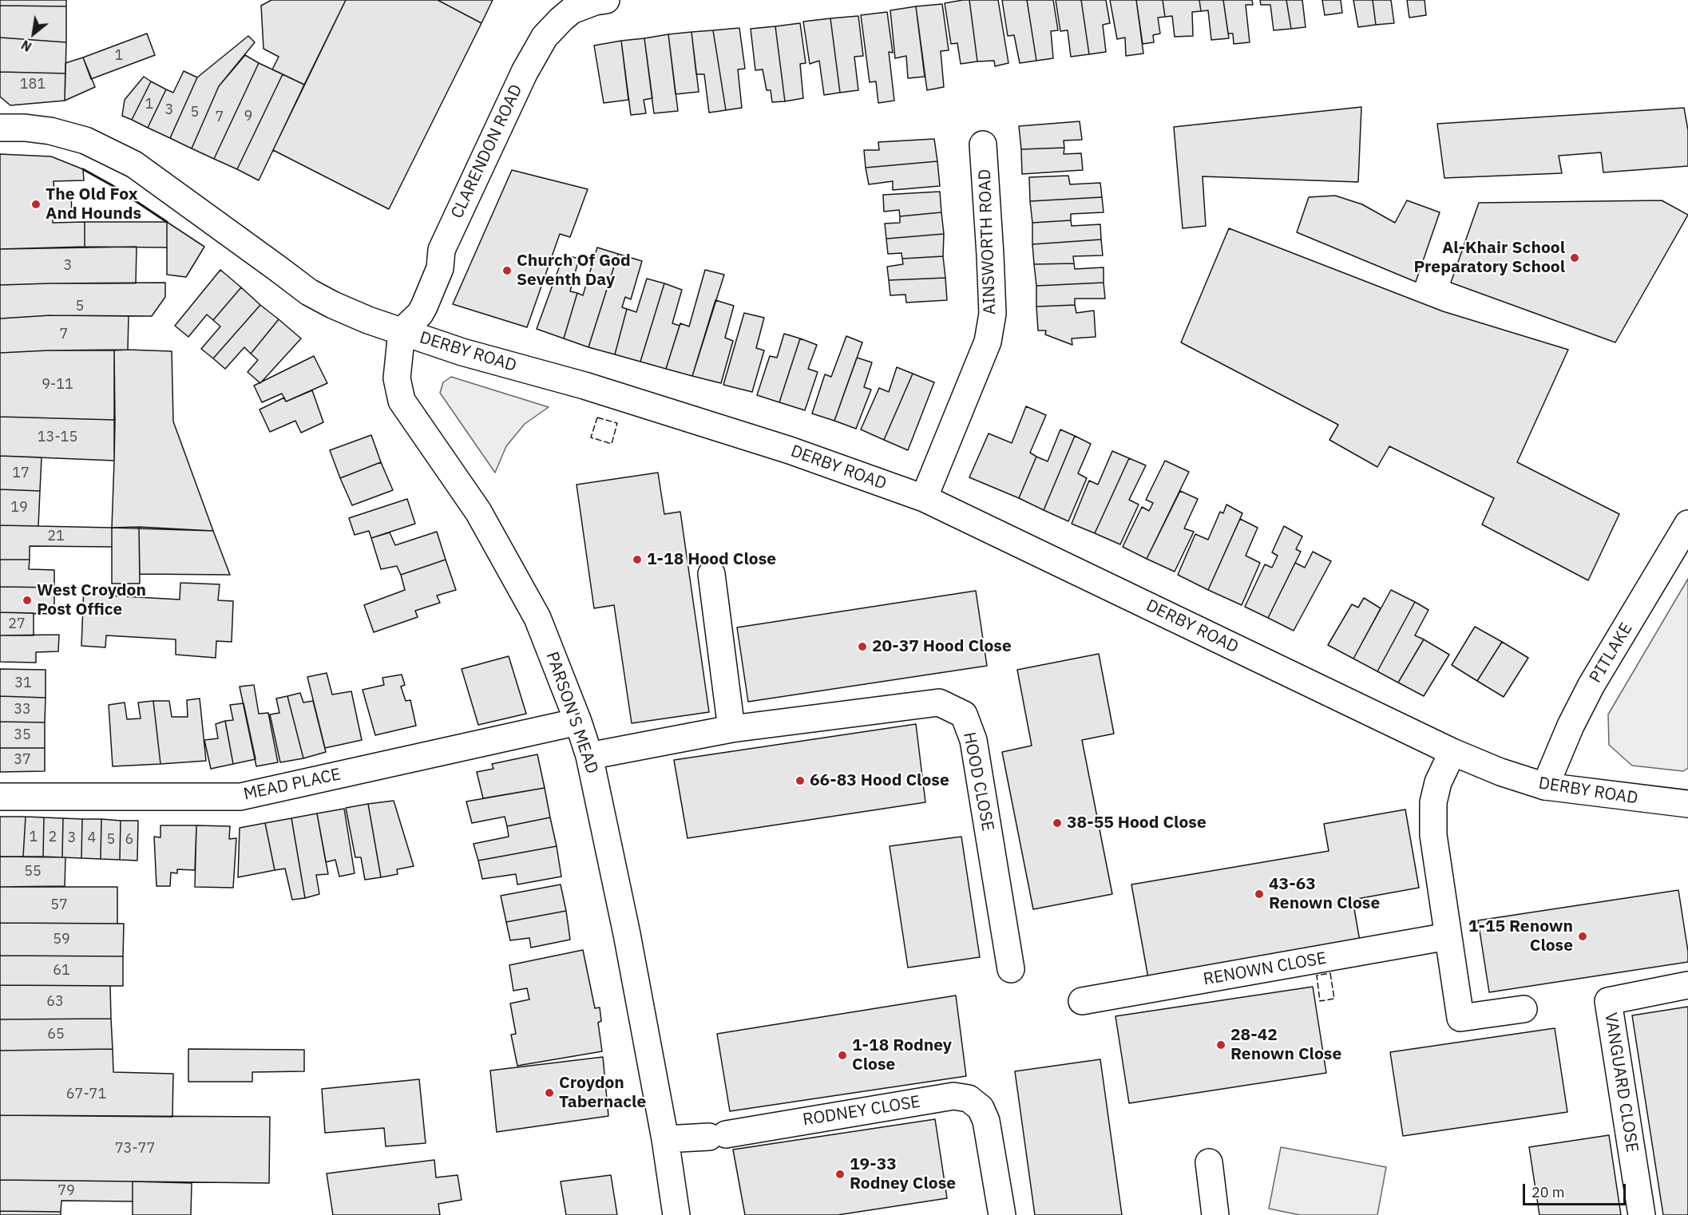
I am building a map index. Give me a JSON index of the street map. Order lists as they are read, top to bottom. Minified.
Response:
{"streets":{"street":["CLARENDON ROAD","AINSWORTH ROAD","DERBY ROAD","PITLAKE","PARSON'S MEAD","HOOD CLOSE","MEAD PLACE","RENOWN CLOSE","VANGUARD CLOSE","RODNEY CLOSE"]},"crossings":[["CLARENDON ROAD","DERBY ROAD"],["CLARENDON ROAD","PARSON'S MEAD"],["AINSWORTH ROAD","DERBY ROAD"],["DERBY ROAD","PITLAKE"],["DERBY ROAD","PARSON'S MEAD"],["PARSON'S MEAD","HOOD CLOSE"],["PARSON'S MEAD","MEAD PLACE"],["PARSON'S MEAD","RODNEY CLOSE"]],"places":["The Old Fox And Hounds","Al-Khair School Preparatory School","Church Of God Seventh Day","1-18 Hood Close","West Croydon Post Office","20-37 Hood Close","66-83 Hood Close","38-55 Hood Close","43-63 Renown Close","1-15 Renown Close","28-42 Renown Close","1-18 Rodney Close","Croydon Tabernacle","19-33 Rodney Close"],"house_numbers":["1","181","1","3","5","9","7","3","5","7","9-11","13-15","17","19","21","27","31","33","35","37","1","2","3","4","5","6","55","57","59","61","63","65","67-71","73-77","79"],"scale_bar":"20 m","north":"bottom left"}
